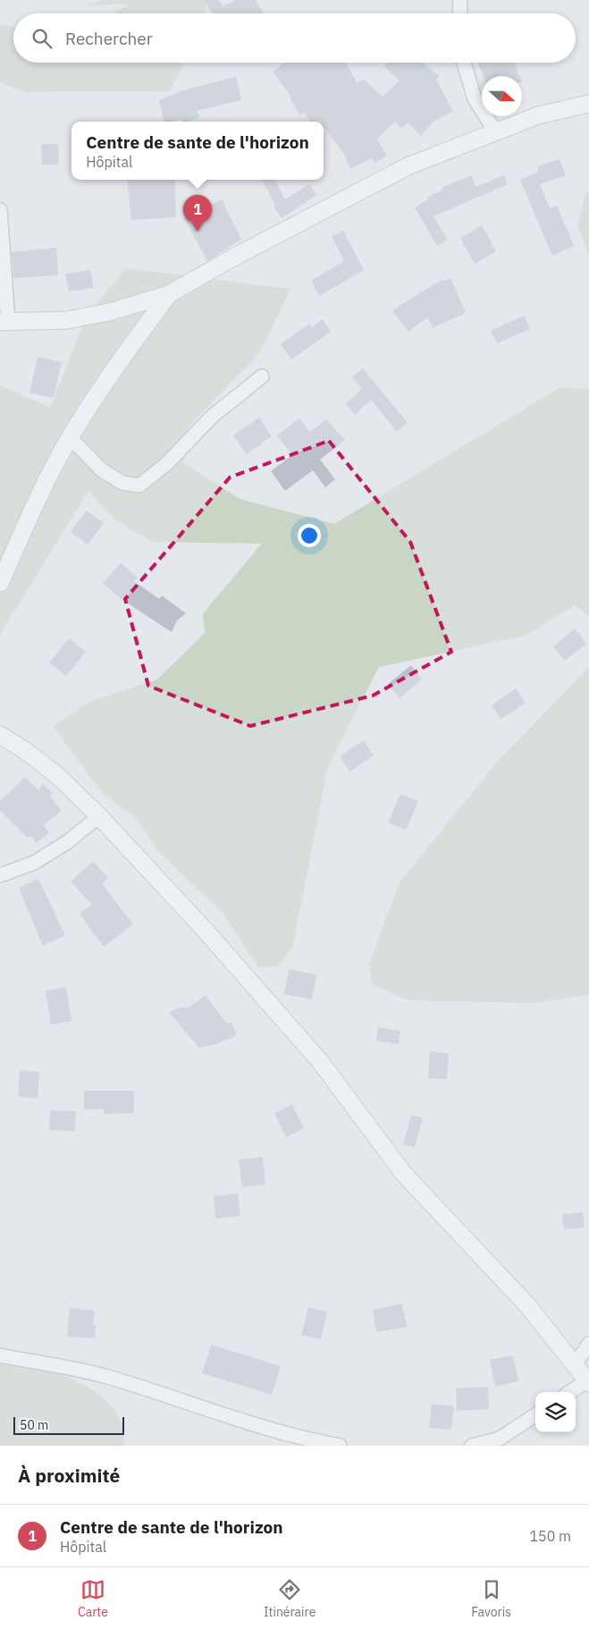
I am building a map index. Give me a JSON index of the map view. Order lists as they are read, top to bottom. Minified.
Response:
{"scale_bar":"50 m","north":"right","page":{"search":"Rechercher","popup":["Centre de sante de l'horizon","Hôpital"],"pins":"1","scale":"50 m","heading":"À proximité","list":[{"mark":"1","name":"Centre de sante de l'horizon","note":"Hôpital","value":"150 m"}],"nav":["Carte","Itinéraire","Favoris"]}}
